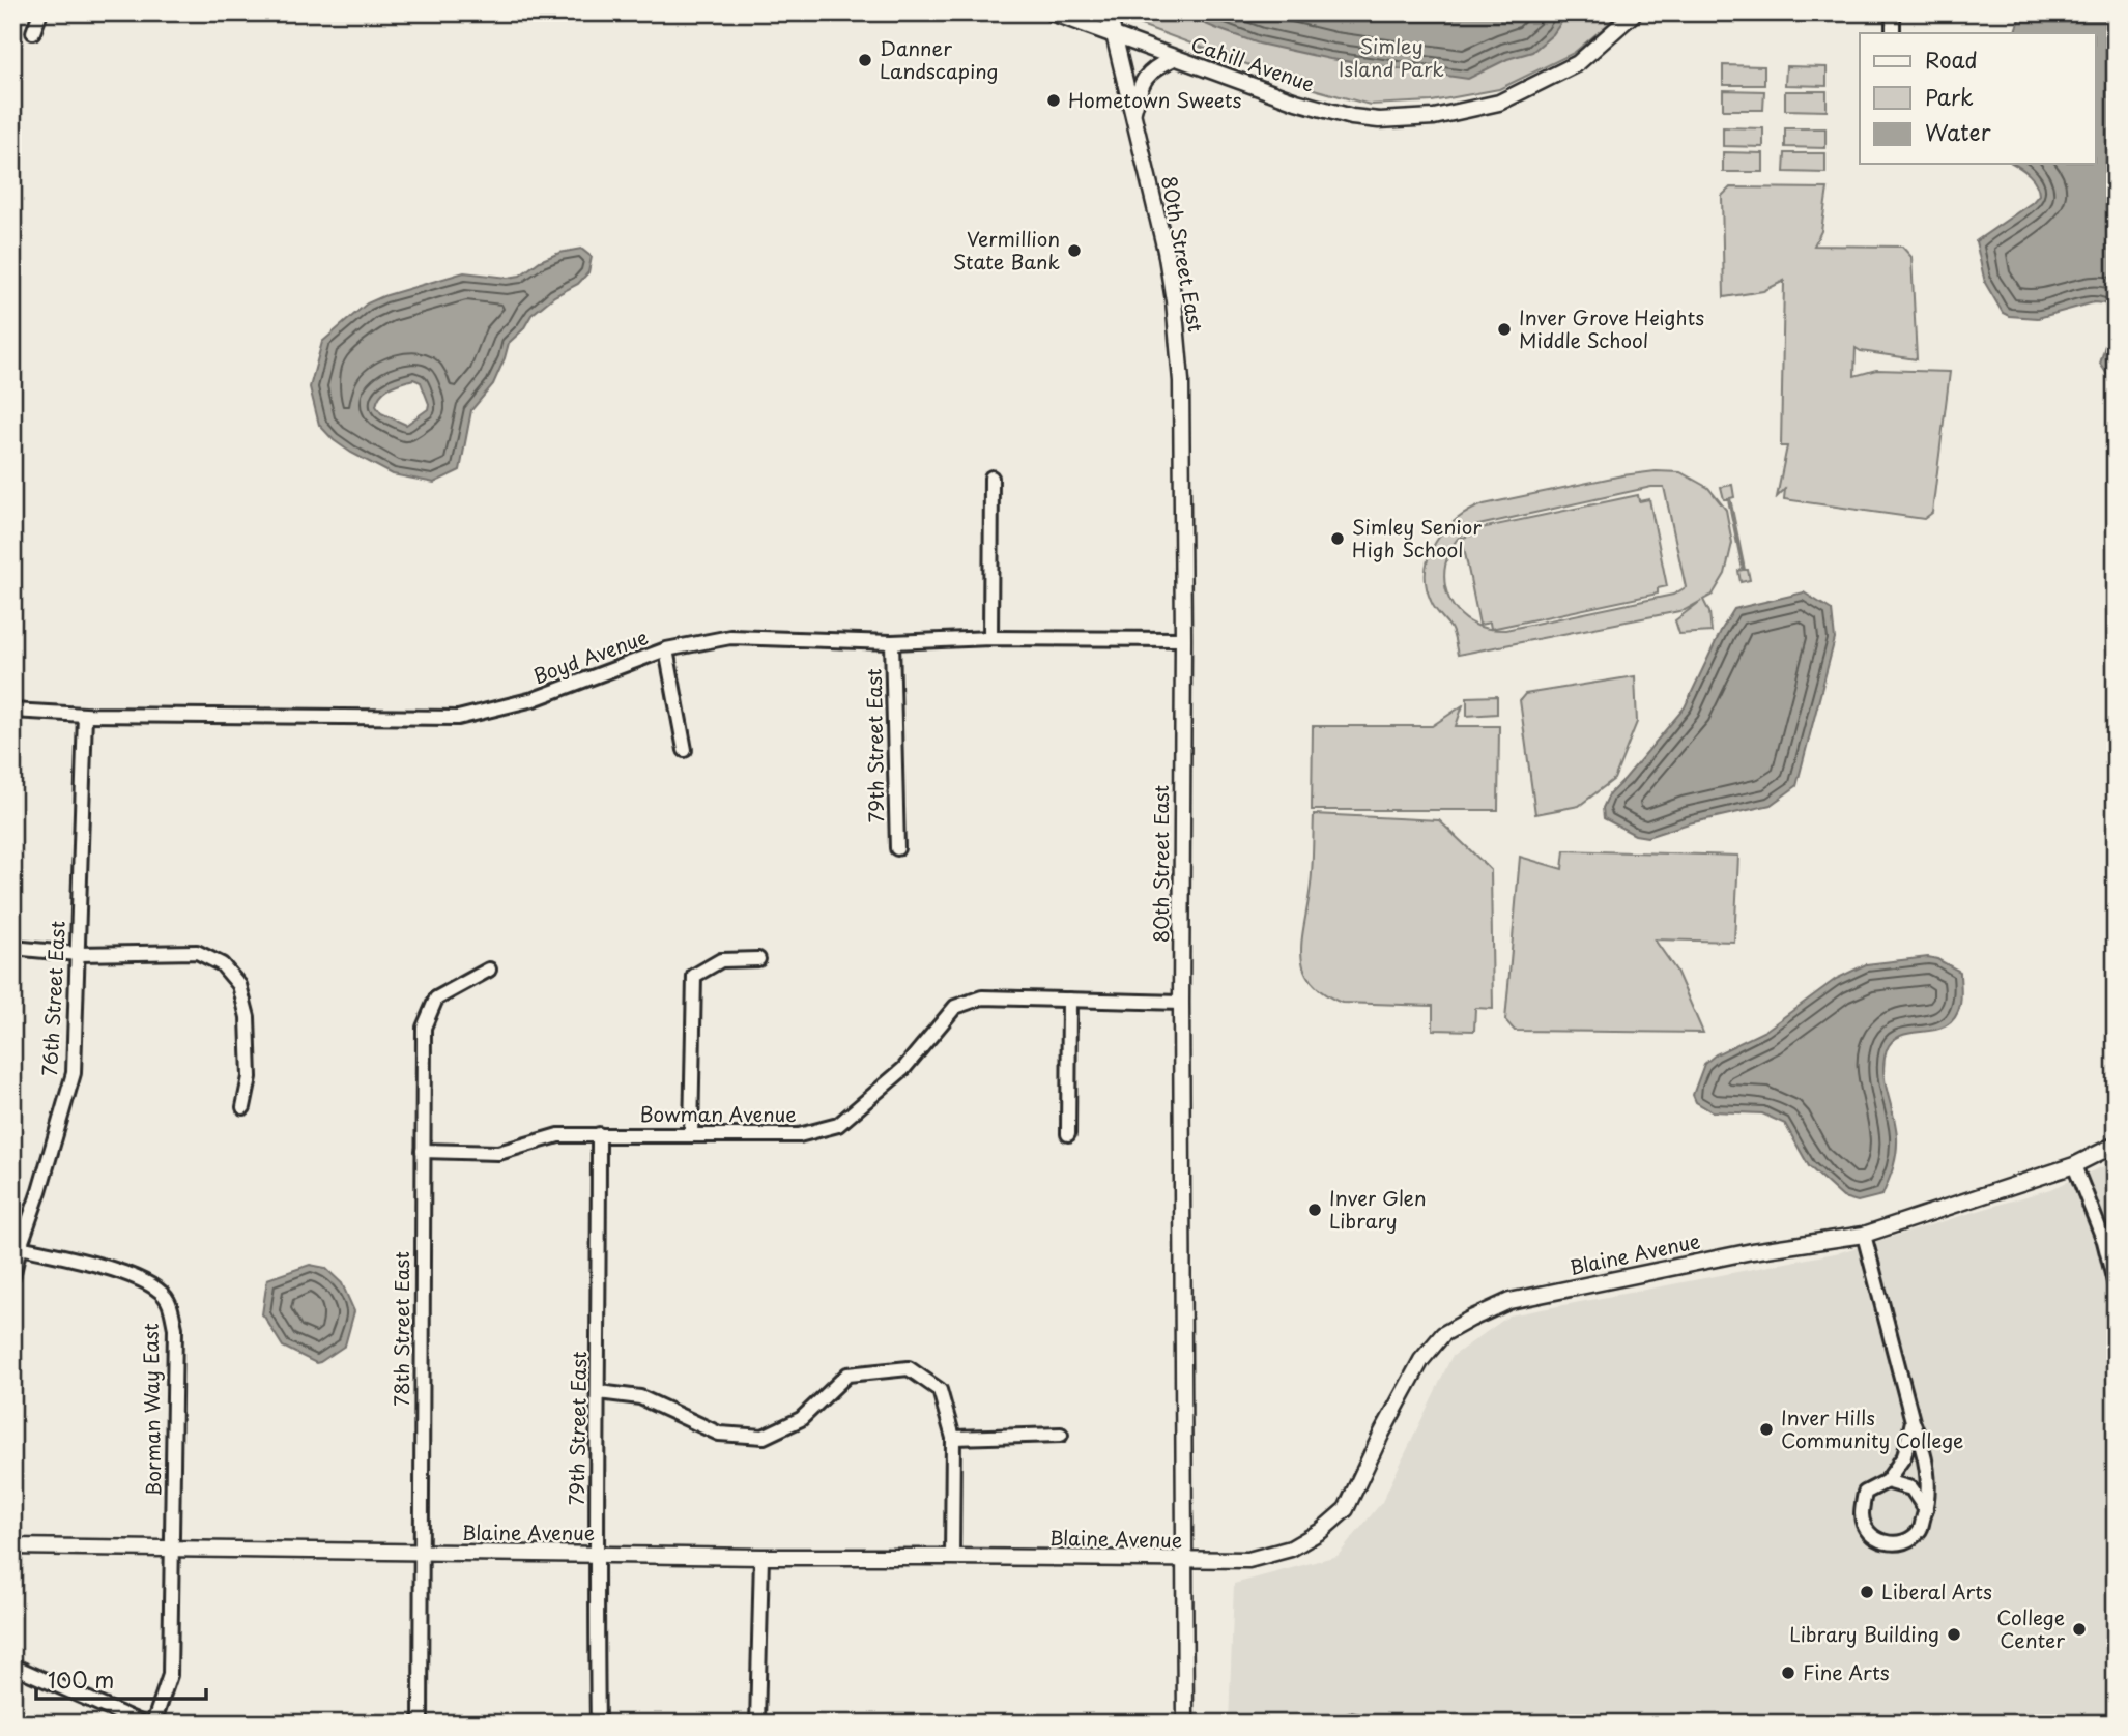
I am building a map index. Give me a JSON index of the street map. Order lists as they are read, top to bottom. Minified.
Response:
{"streets":{"street":["Cahill Avenue","80th Street East","Boyd Avenue","79th Street East","76th Street East","Bowman Avenue","Blaine Avenue","78th Street East","Borman Way East"]},"crossings":[["Cahill Avenue","80th Street East"],["80th Street East","Boyd Avenue"],["80th Street East","Bowman Avenue"],["80th Street East","Blaine Avenue"],["Boyd Avenue","79th Street East"],["Boyd Avenue","76th Street East"],["79th Street East","Bowman Avenue"],["79th Street East","Blaine Avenue"],["76th Street East","Borman Way East"],["Bowman Avenue","78th Street East"],["Blaine Avenue","78th Street East"],["Blaine Avenue","Borman Way East"]],"parks":["Simley Island Park"],"places":["Danner Landscaping","Hometown Sweets","Vermillion State Bank","Inver Grove Heights Middle School","Simley Senior High School","Inver Glen Library","Inver Hills Community College","Liberal Arts","College Center","Library Building","Fine Arts"],"legend":["Road","Park","Water"],"scale_bar":"100 m"}
